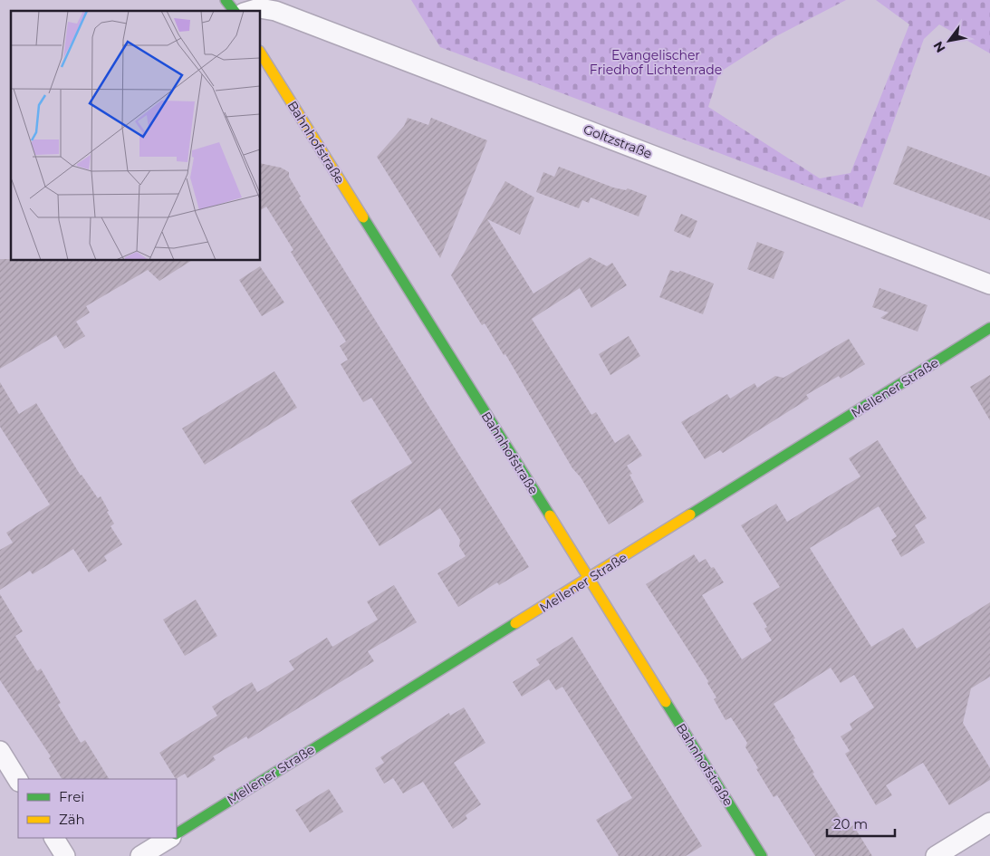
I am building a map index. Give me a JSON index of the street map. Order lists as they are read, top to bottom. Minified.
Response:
{"streets":{"street":["Goltzstraße","Bahnhofstraße","Mellener Straße"]},"crossings":[["Bahnhofstraße","Mellener Straße"]],"parks":["Evangelischer Friedhof Lichtenrade"],"legend":["Frei","Zäh"],"scale_bar":"20 m","north":"bottom left"}
